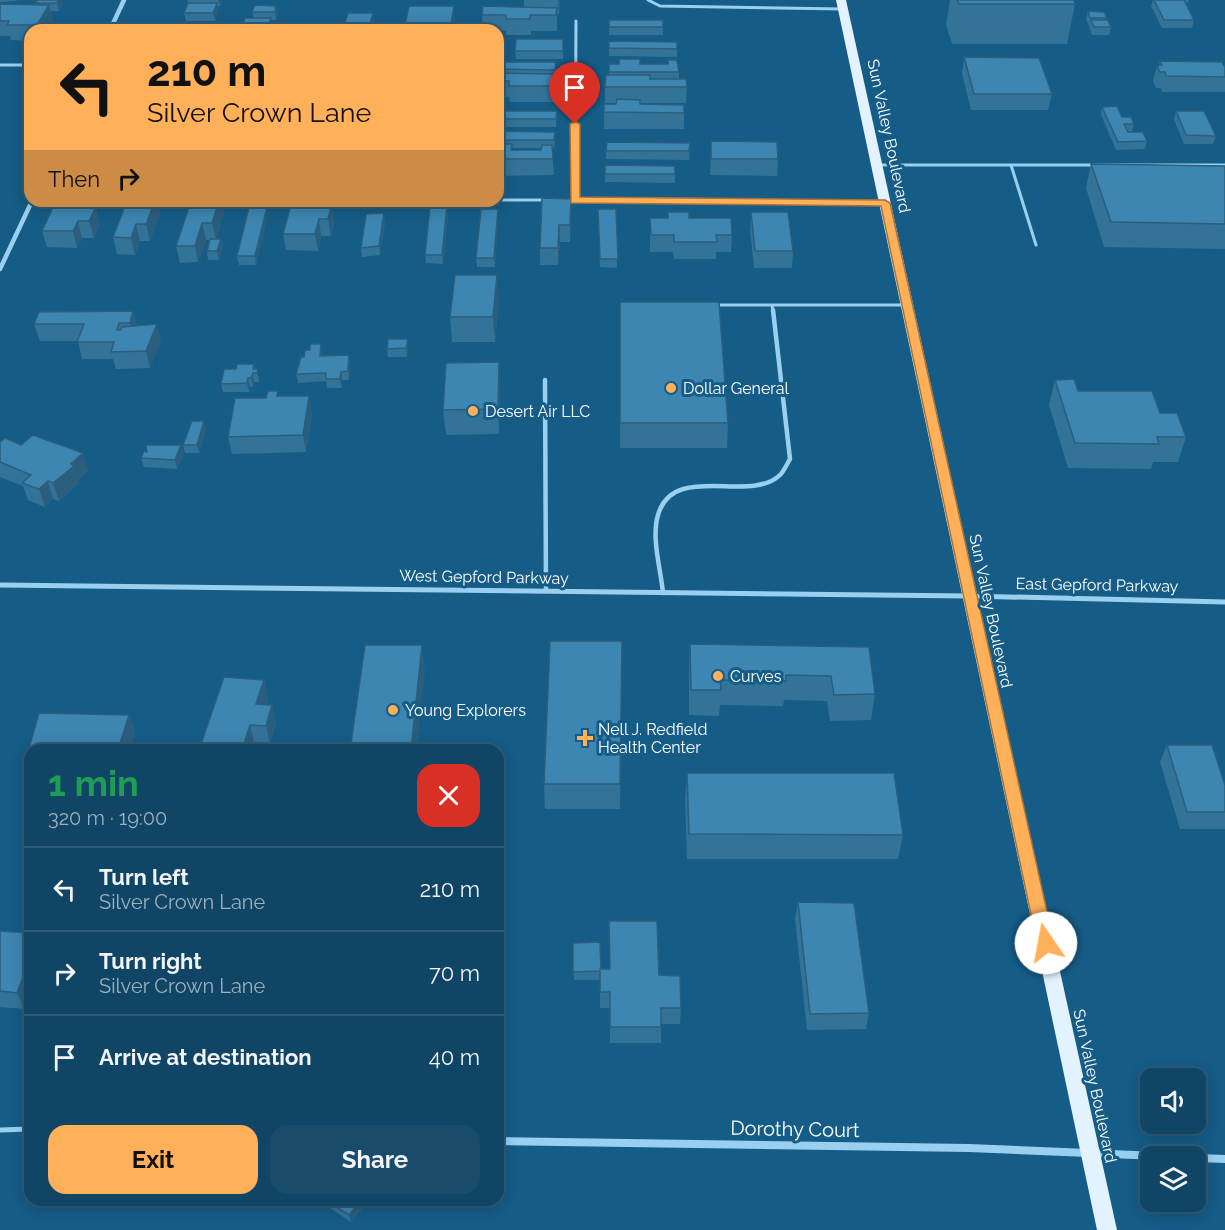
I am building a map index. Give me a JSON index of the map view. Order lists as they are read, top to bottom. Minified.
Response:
{"streets":{"main road":["Sun Valley Boulevard"],"street":["West Gepford Parkway","East Gepford Parkway","Dorothy Court"]},"crossings":[["Sun Valley Boulevard","West Gepford Parkway"],["Sun Valley Boulevard","East Gepford Parkway"],["Sun Valley Boulevard","Dorothy Court"],["West Gepford Parkway","East Gepford Parkway"]],"places":{"other":["Dollar General","Desert Air LLC","Curves","Young Explorers"],"health":["Nell J. Redfield Health Center"]},"page":{"turn":["210 m","Silver Crown Lane"],"then":"Then","heading":["1 min","320 m · 19:00"],"list":[{"name":"Turn left","note":"Silver Crown Lane","value":"210 m"},{"name":"Turn right","note":"Silver Crown Lane","value":"70 m"},{"name":"Arrive at destination","value":"40 m"}],"buttons":["Exit","Share"]}}
